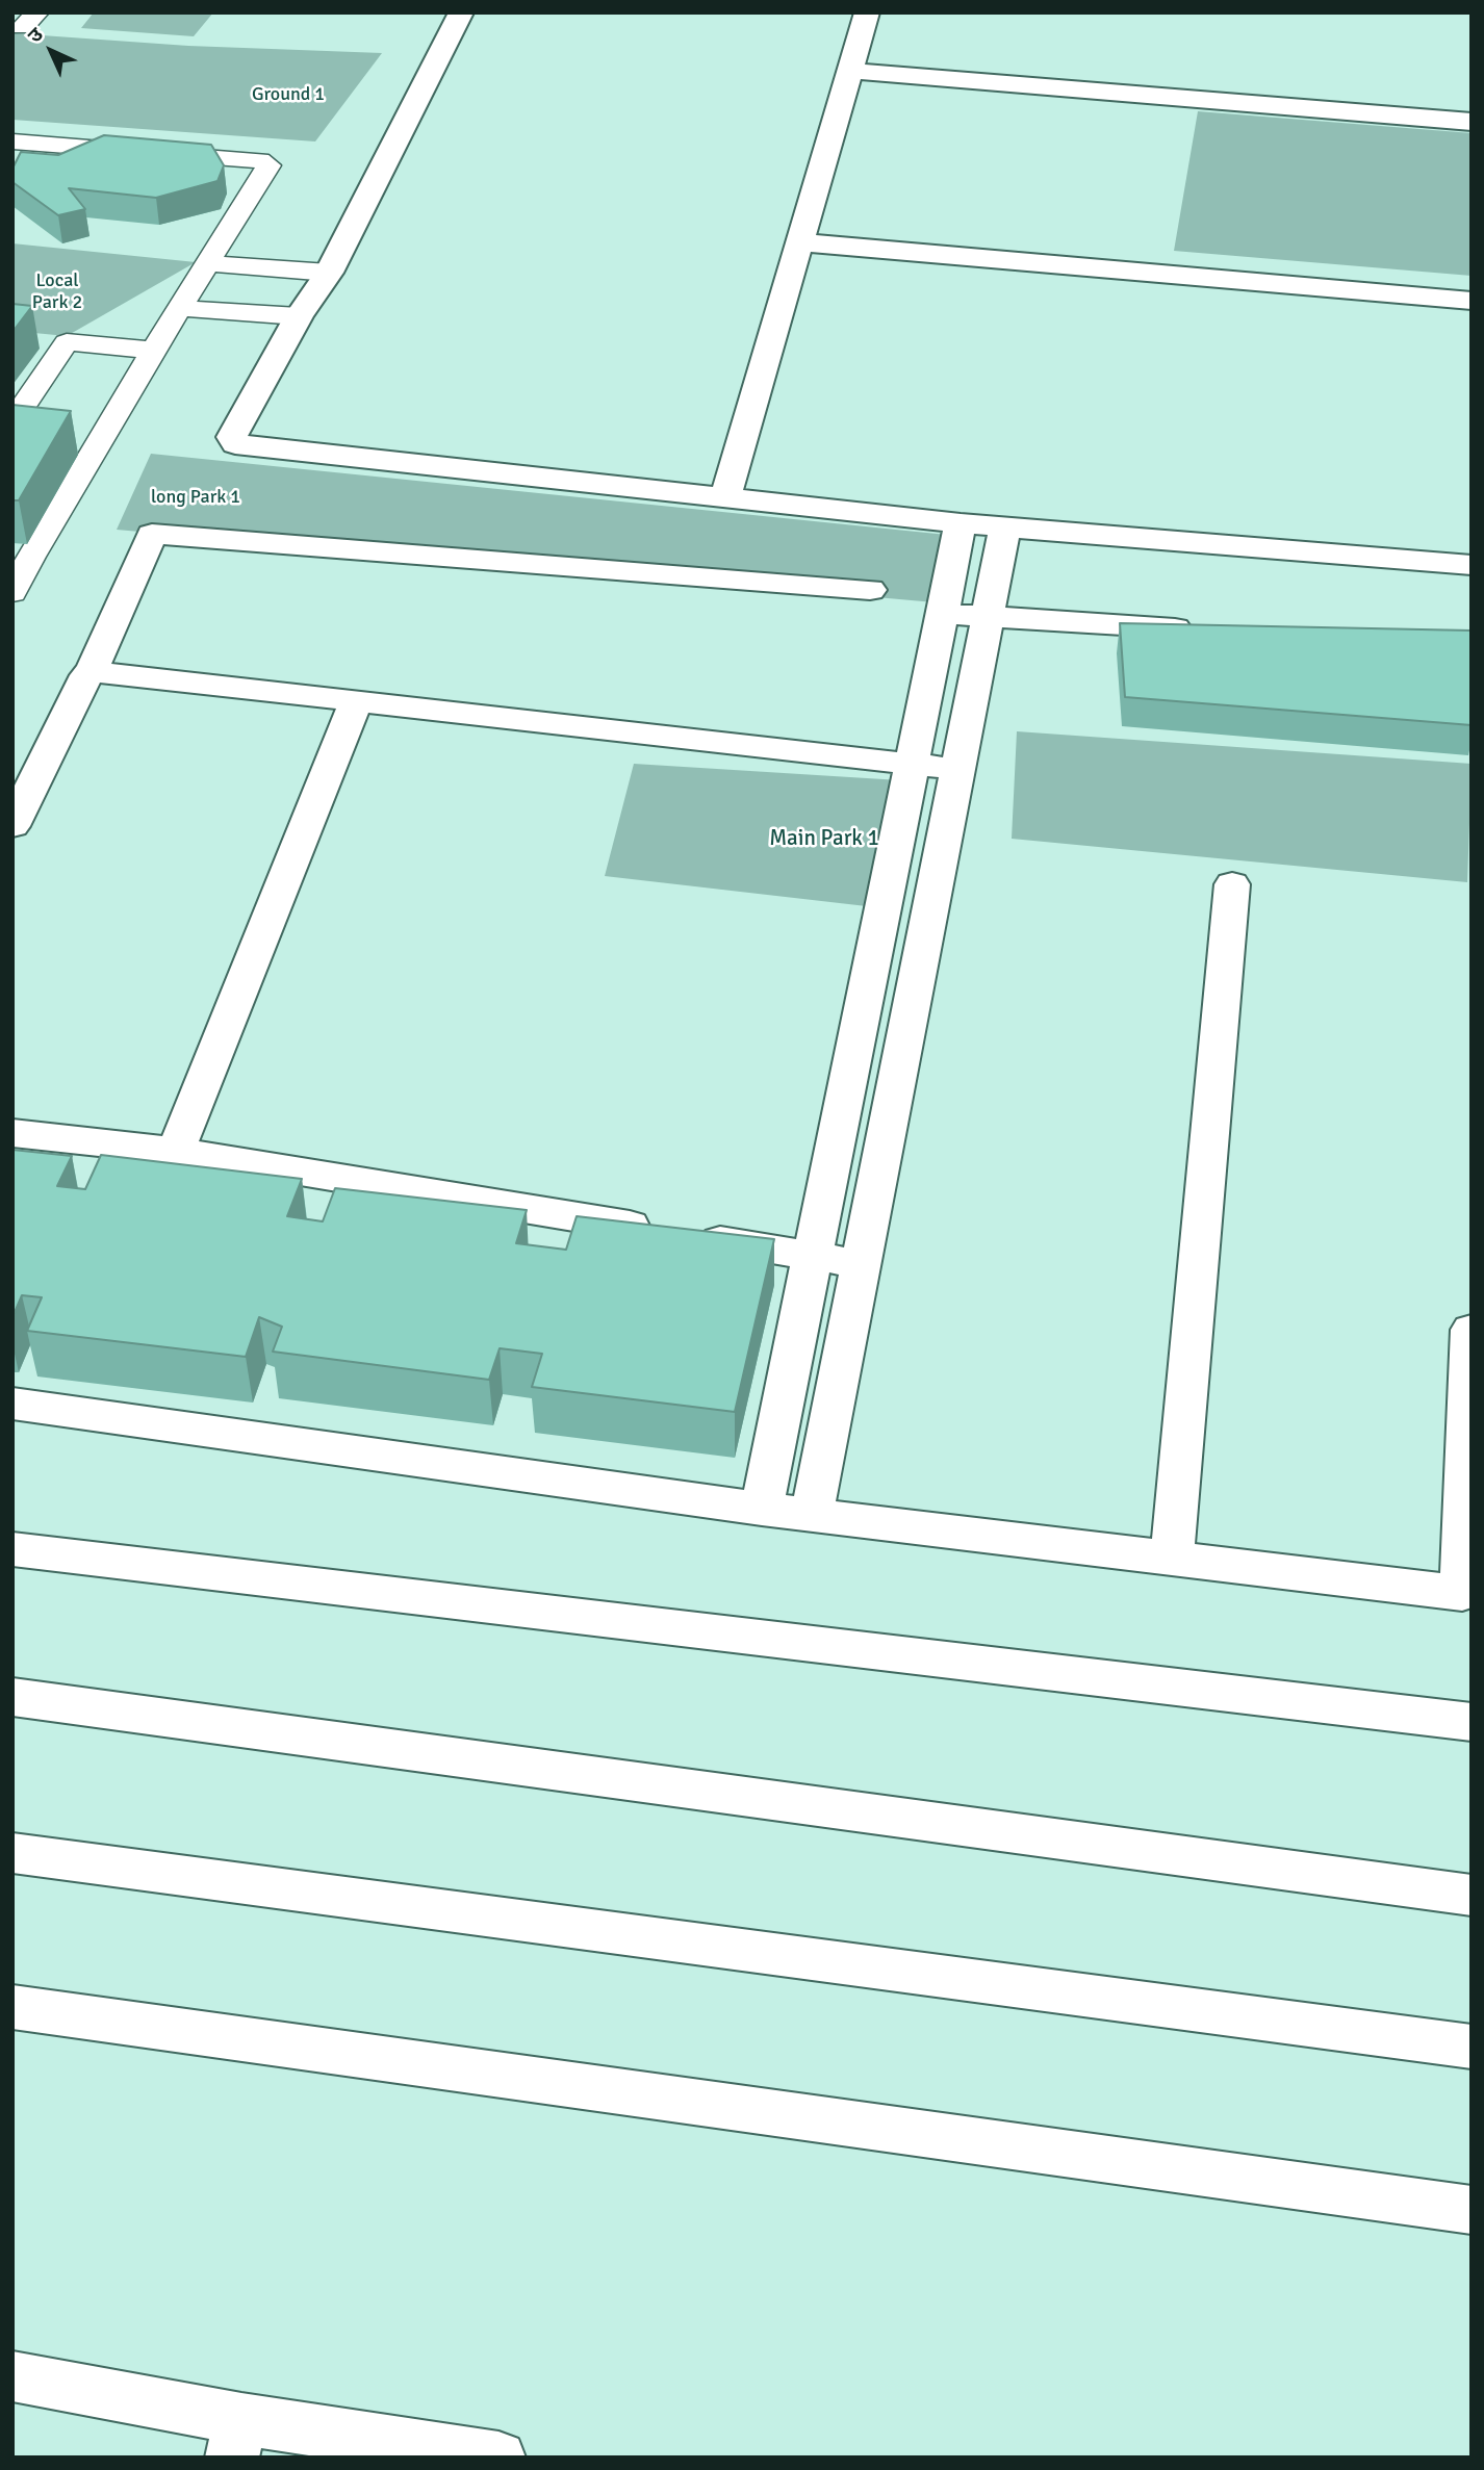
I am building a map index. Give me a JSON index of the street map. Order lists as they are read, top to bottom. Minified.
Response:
{"parks":["Ground 1","Local Park 2","long Park 1","Main Park 1"],"north":"top left"}
